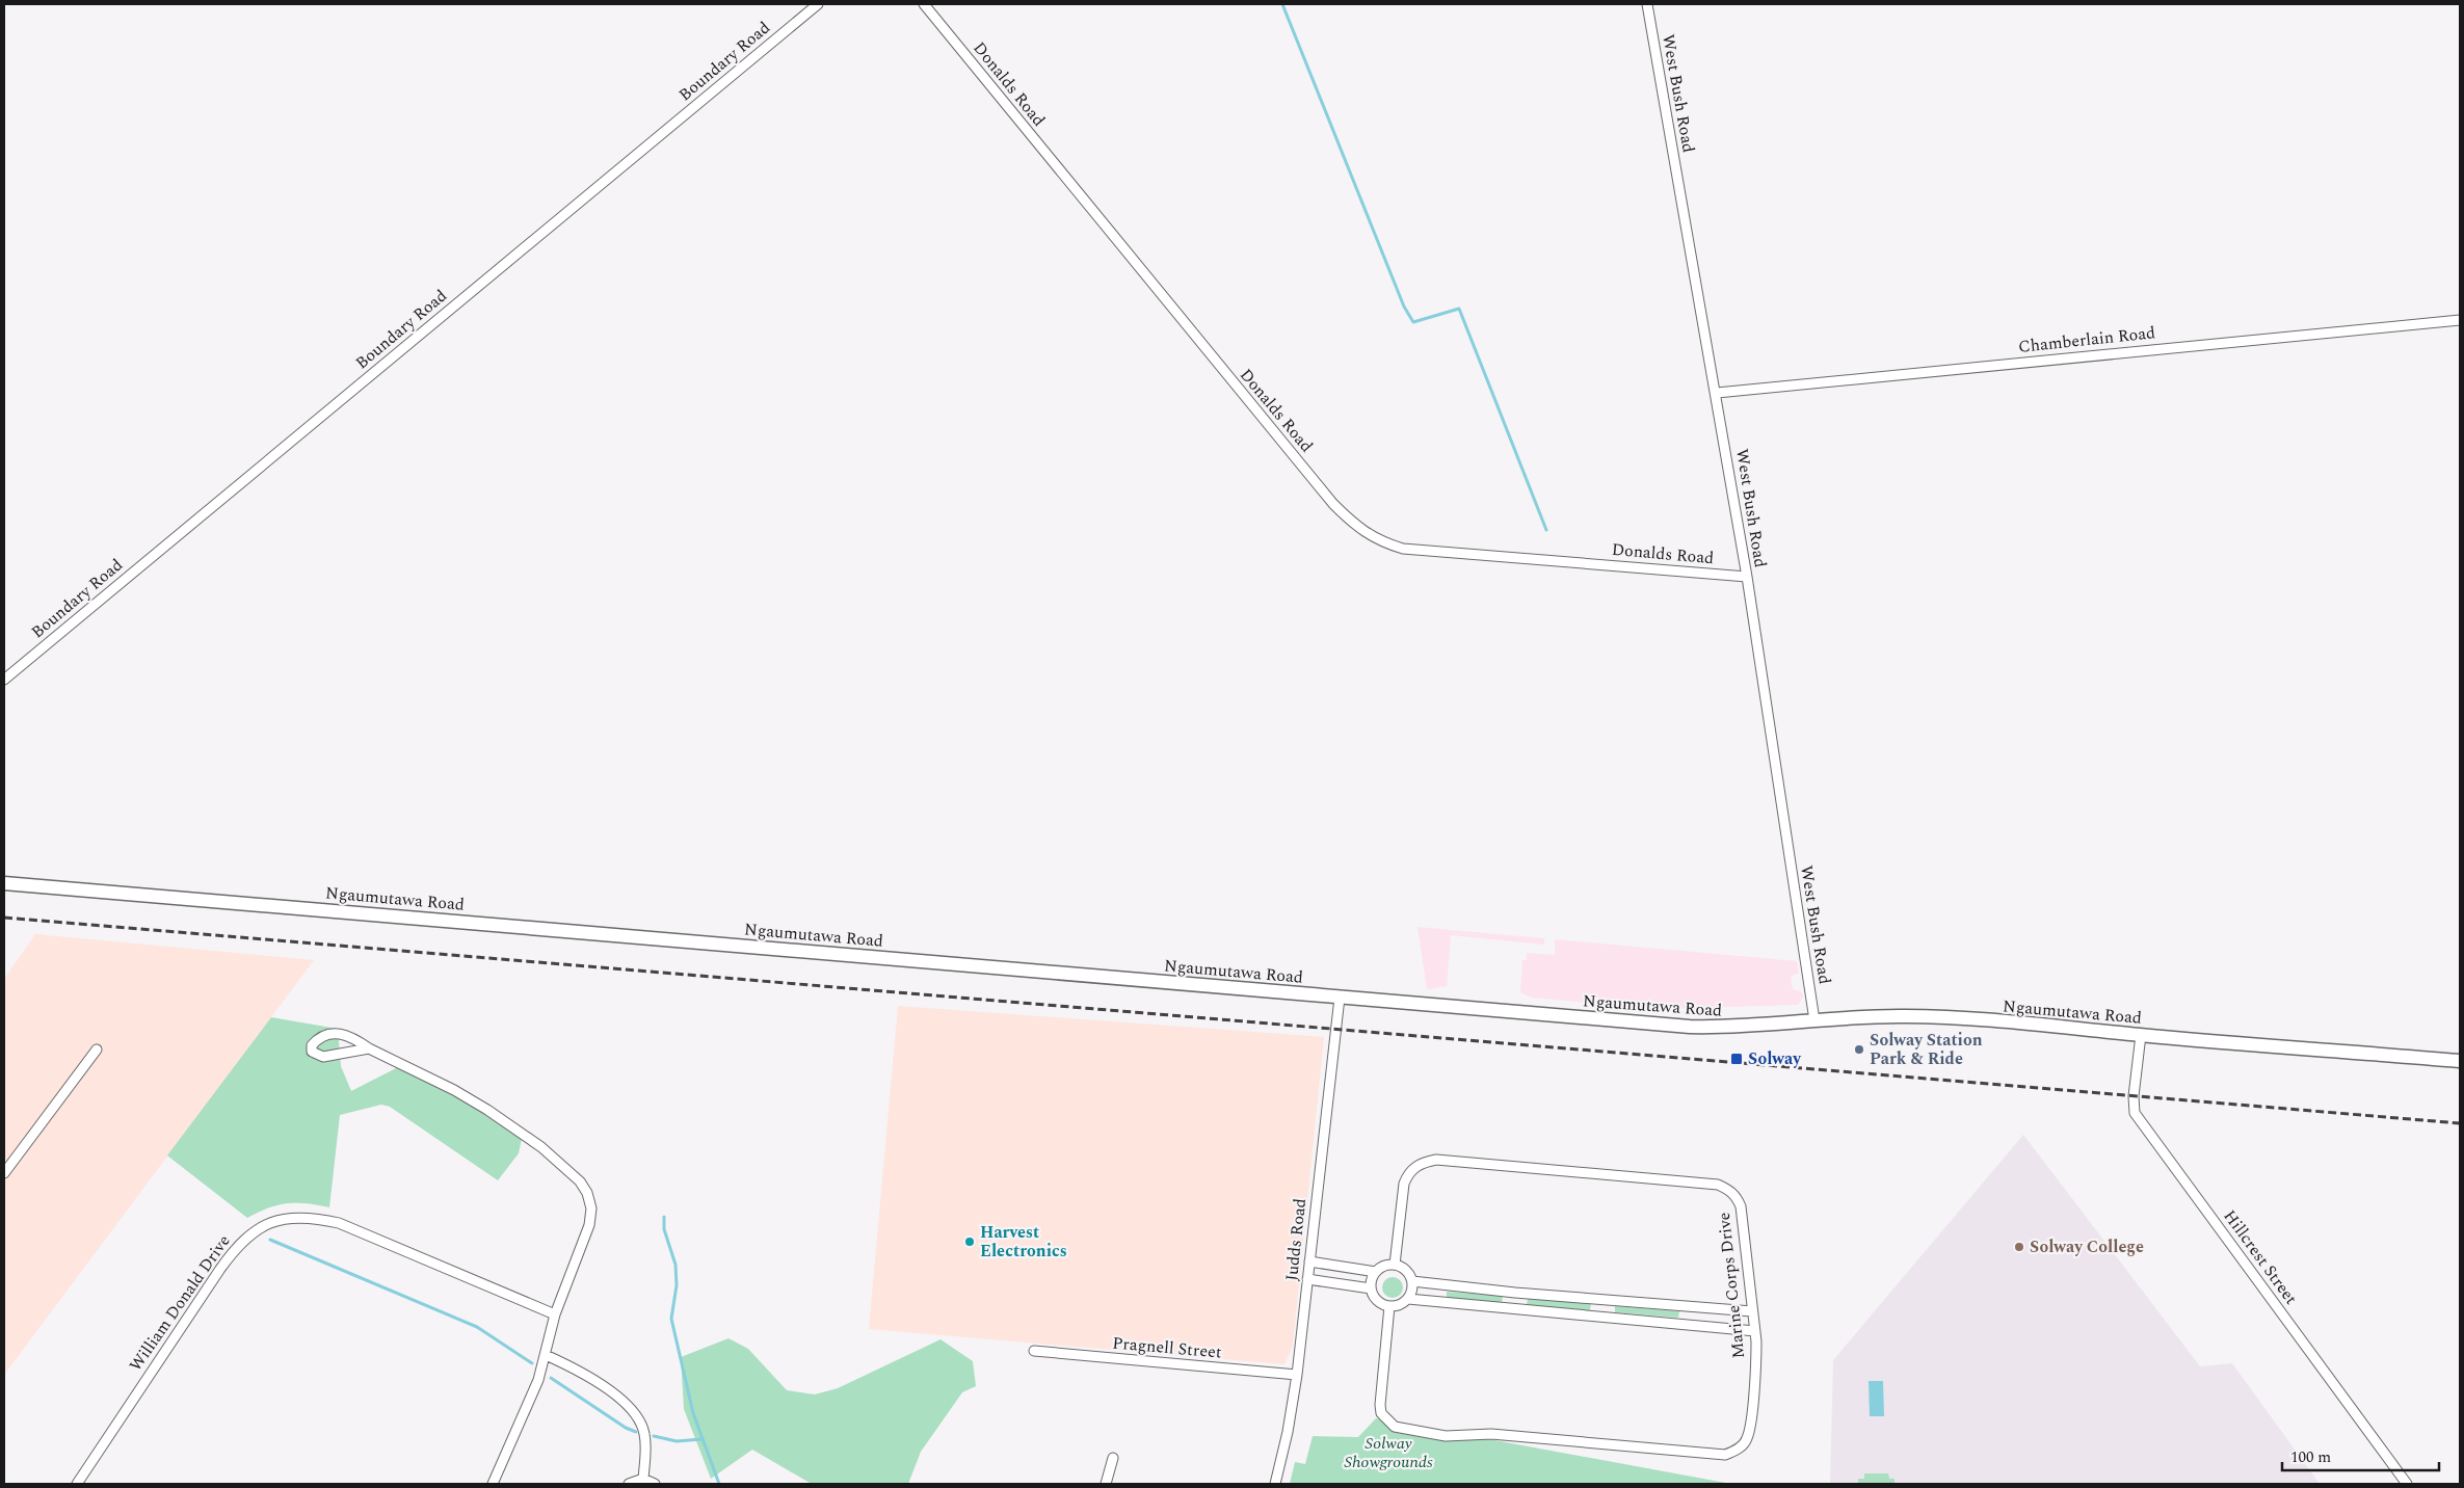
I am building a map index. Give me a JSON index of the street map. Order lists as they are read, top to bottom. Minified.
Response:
{"streets":{"main road":["Ngaumutawa Road"],"street":["Boundary Road","Donalds Road","West Bush Road","Chamberlain Road","Judds Road","Hillcrest Street","Marine Corps Drive","William Donald Drive","Pragnell Street"]},"crossings":[["Donalds Road","West Bush Road"],["West Bush Road","Chamberlain Road"],["West Bush Road","Ngaumutawa Road"],["Ngaumutawa Road","Judds Road"],["Ngaumutawa Road","Hillcrest Street"],["Judds Road","Pragnell Street"]],"parks":["Solway Showgrounds"],"places":{"other":["Solway Station Park & Ride","Harvest Electronics","Solway College"],"transit":["Solway"]},"scale_bar":"100 m"}
